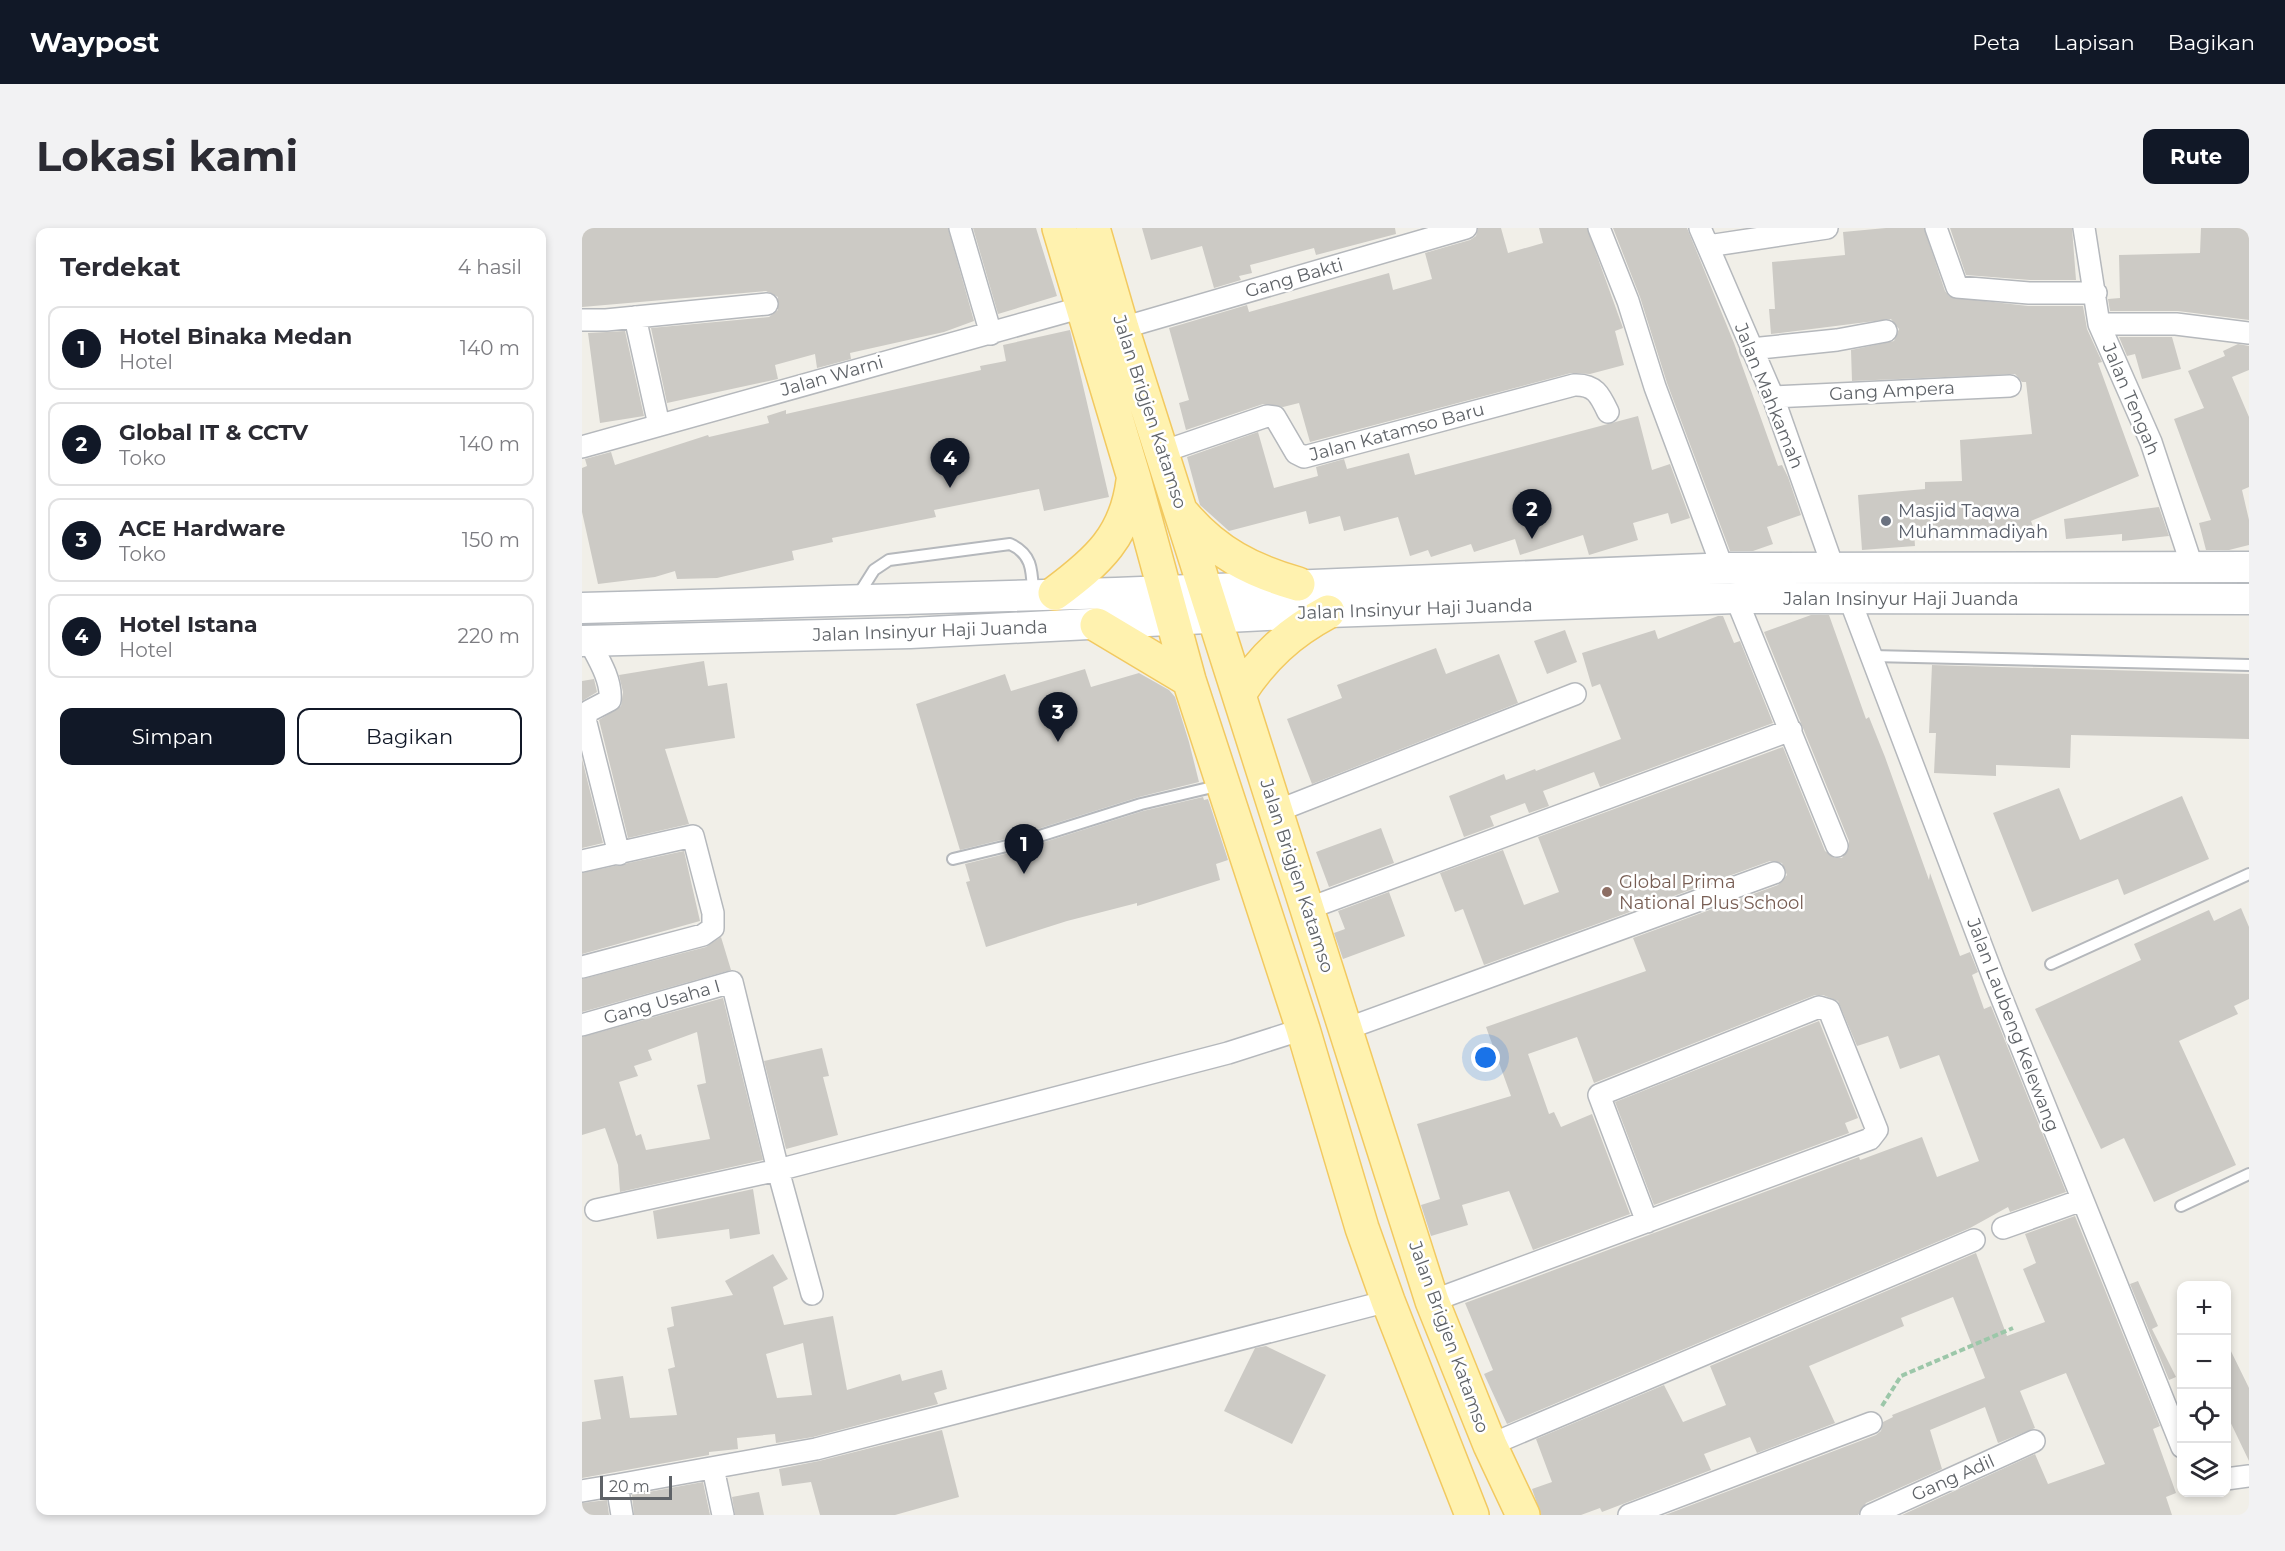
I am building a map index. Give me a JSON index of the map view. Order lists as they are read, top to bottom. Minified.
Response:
{"streets":{"main road":["Jalan Brigjen Katamso","Jalan Insinyur Haji Juanda"],"street":["Gang Bakti","Jalan Warni","Gang Ampera","Jalan Mahkamah","Jalan Tengah","Jalan Katamso Baru","Gang Usaha I","Jalan Laubeng Kelewang","Gang Adil"]},"crossings":[["Gang Bakti","Jalan Brigjen Katamso"],["Jalan Warni","Jalan Brigjen Katamso"],["Gang Ampera","Jalan Mahkamah"],["Jalan Mahkamah","Jalan Insinyur Haji Juanda"],["Jalan Tengah","Jalan Insinyur Haji Juanda"],["Jalan Brigjen Katamso","Jalan Katamso Baru"],["Jalan Brigjen Katamso","Jalan Insinyur Haji Juanda"],["Jalan Insinyur Haji Juanda","Jalan Laubeng Kelewang"]],"places":["Masjid Taqwa Muhammadiyah","Global Prima National Plus School"],"scale_bar":"20 m","page":{"header":"Waypost","nav":["Peta","Lapisan","Bagikan"],"buttons":["Rute",["Simpan","Bagikan"]],"title":"Lokasi kami","heading":["Terdekat","4 hasil"],"list":[{"mark":"1","name":"Hotel Binaka Medan","note":"Hotel","value":"140 m"},{"mark":"2","name":"Global IT & CCTV","note":"Toko","value":"140 m"},{"mark":"3","name":"ACE Hardware","note":"Toko","value":"150 m"},{"mark":"4","name":"Hotel Istana","note":"Hotel","value":"220 m"}],"pins":["4","2","3","1"],"map_buttons":["+","−"],"scale":"20 m"}}
